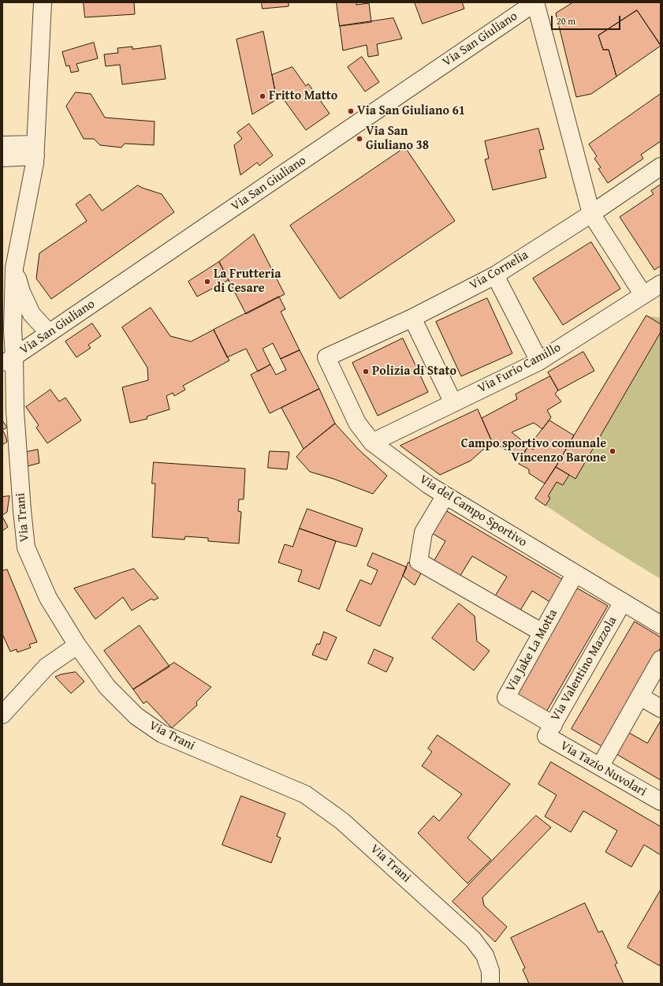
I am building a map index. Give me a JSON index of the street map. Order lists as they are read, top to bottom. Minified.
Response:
{"streets":{"street":["Via San Giuliano","Via Cornelia","Via Furio Camillo","Via del Campo Sportivo","Via Trani","Via Jake La Motta","Via Valentino Mazzola","Via Tazio Nuvolari"]},"crossings":[["Via San Giuliano","Via Trani"],["Via Cornelia","Via del Campo Sportivo"],["Via Furio Camillo","Via del Campo Sportivo"],["Via del Campo Sportivo","Via Jake La Motta"],["Via del Campo Sportivo","Via Valentino Mazzola"],["Via Jake La Motta","Via Valentino Mazzola"],["Via Jake La Motta","Via Tazio Nuvolari"],["Via Valentino Mazzola","Via Tazio Nuvolari"]],"places":["Fritto Matto","Via San Giuliano 61","Via San Giuliano 38","La Frutteria di Cesare","Polizia di Stato","Campo sportivo comunale Vincenzo Barone"],"scale_bar":"20 m"}
